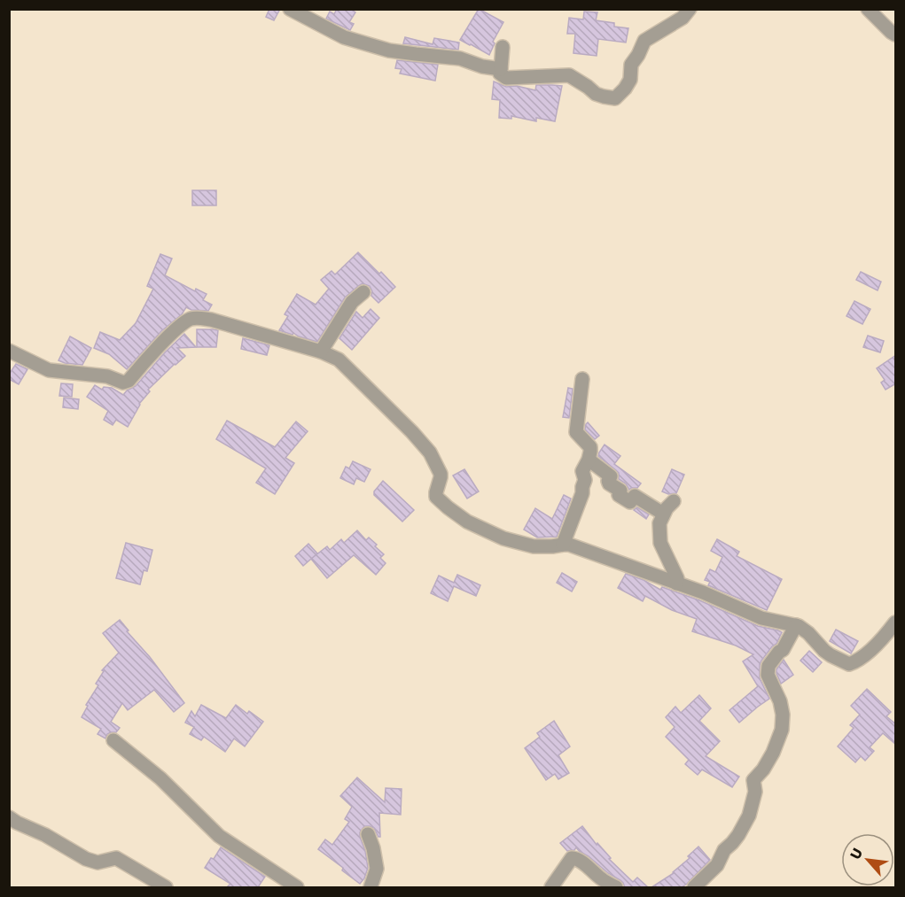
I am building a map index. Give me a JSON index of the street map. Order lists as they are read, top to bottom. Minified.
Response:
{"north":"top left"}
